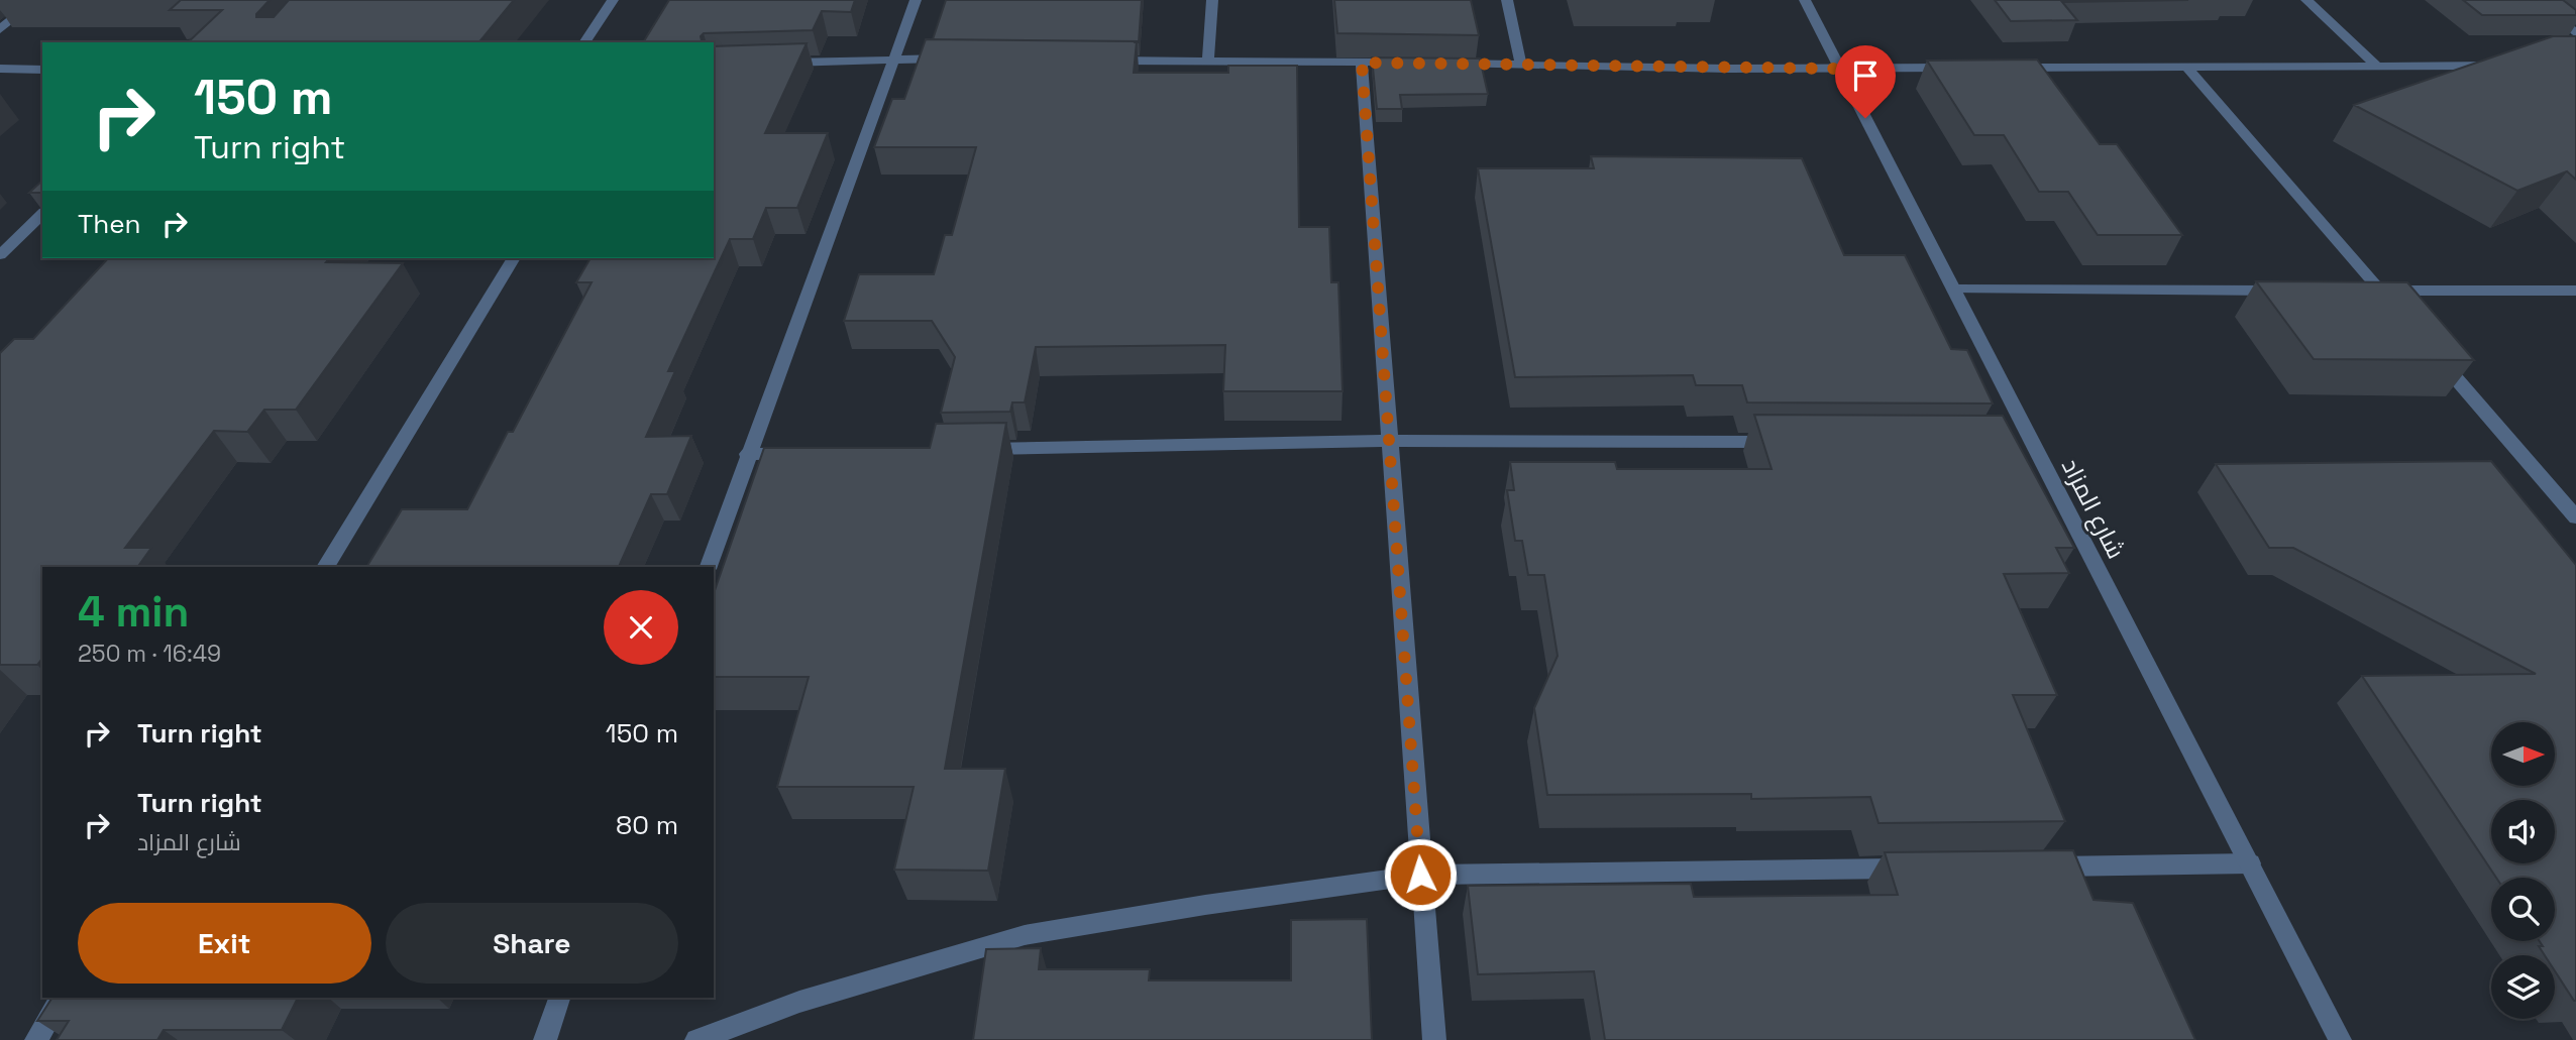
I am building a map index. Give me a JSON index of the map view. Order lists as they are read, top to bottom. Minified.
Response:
{"streets":{"street":["شارع المزاد"]},"north":"right","page":{"turn":["150 m","Turn right"],"then":"Then","heading":["4 min","250 m · 16:49"],"list":[{"name":"Turn right","value":"150 m"},{"name":"Turn right","note":"شارع المزاد","value":"80 m"}],"buttons":["Exit","Share"]}}
